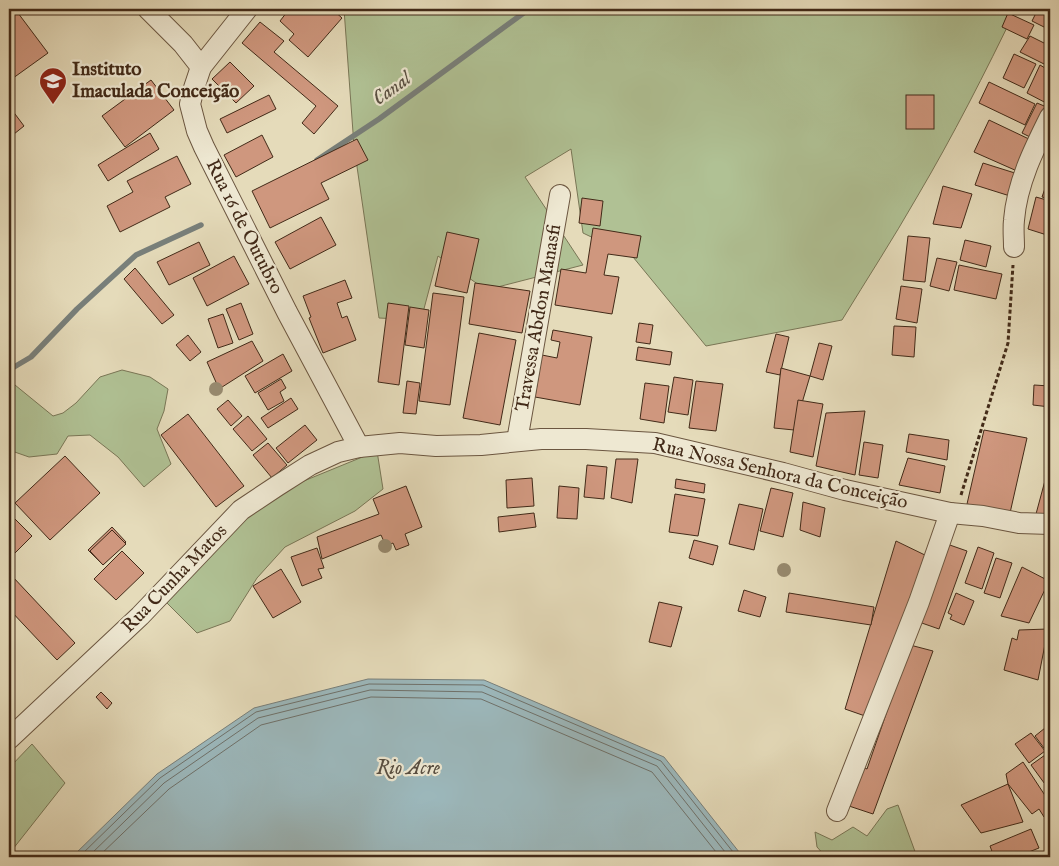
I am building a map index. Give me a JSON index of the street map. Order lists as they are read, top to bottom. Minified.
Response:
{"streets":{"street":["Rua 16 de Outubro","Travessa Abdon Manasfi","Rua Nossa Senhora da Conceição","Rua Cunha Matos"]},"crossings":[["Rua 16 de Outubro","Rua Nossa Senhora da Conceição"],["Rua 16 de Outubro","Rua Cunha Matos"],["Travessa Abdon Manasfi","Rua Nossa Senhora da Conceição"],["Rua Nossa Senhora da Conceição","Rua Cunha Matos"]],"water":["Canal","Rio Acre"],"places":{"school or university":["Instituto Imaculada Conceição"]}}
